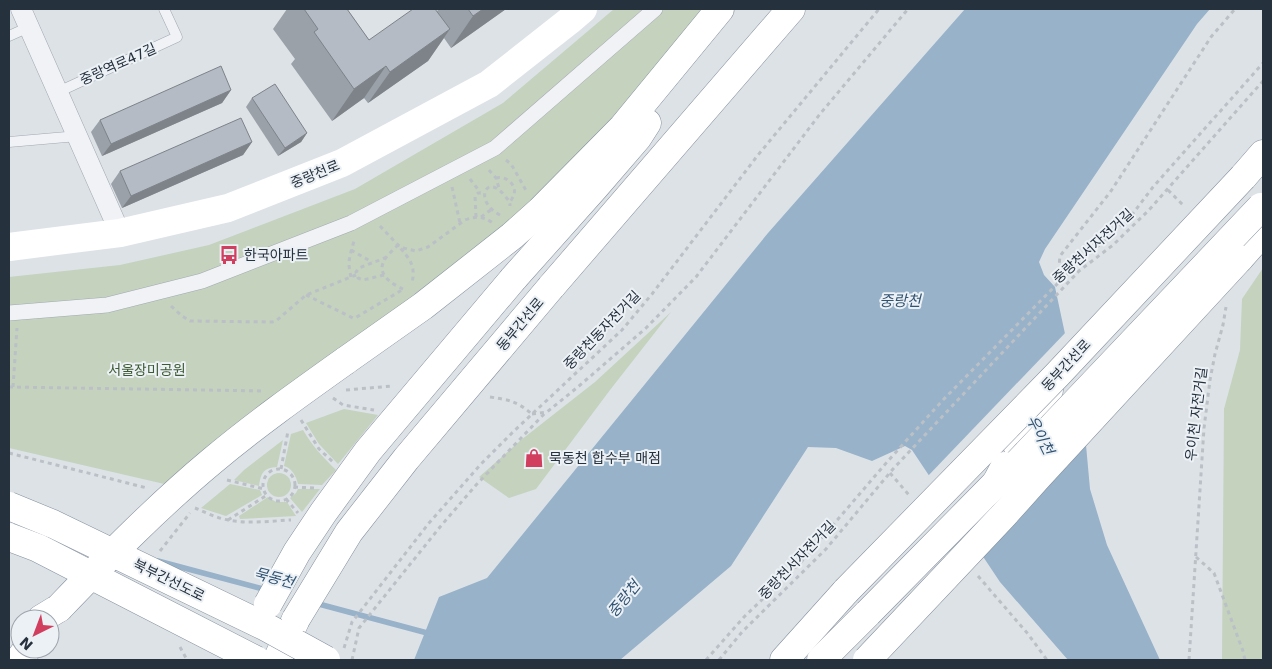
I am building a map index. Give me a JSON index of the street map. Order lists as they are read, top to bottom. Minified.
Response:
{"streets":{"main road":["중랑천로","동부간선로","북부간선도로"],"lane":["중랑역로47길"],"path":["중랑천서자전거길","중랑천동자전거길","우이천 자전거길"]},"crossings":[["중랑천동자전거길","북부간선도로"]],"water":["중랑천","우이천","묵동천"],"parks":["서울장미공원"],"places":{"bus stop":["한국아파트"],"shop":["묵동천 합수부 매점"]},"north":"bottom left"}
